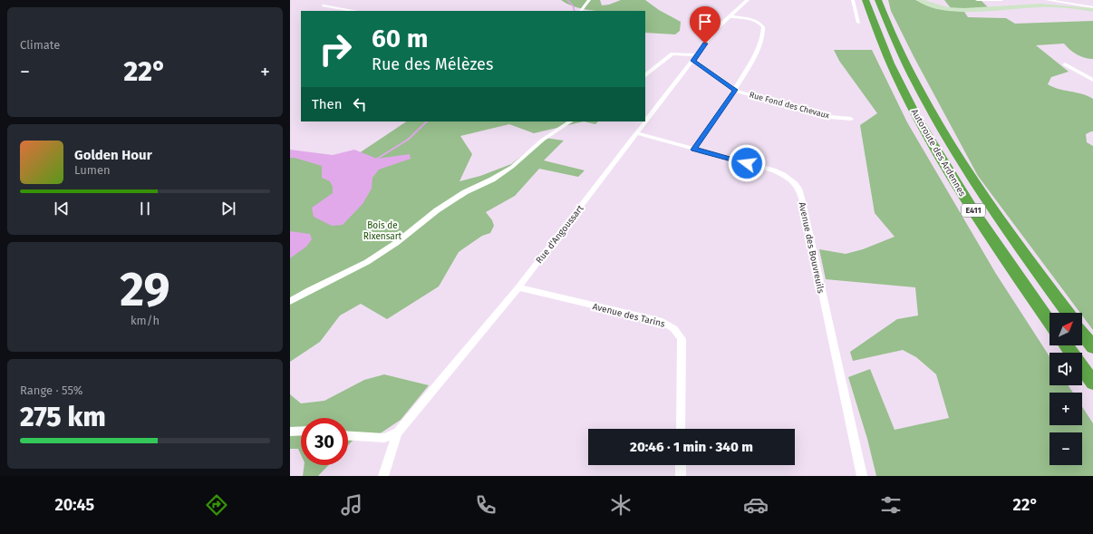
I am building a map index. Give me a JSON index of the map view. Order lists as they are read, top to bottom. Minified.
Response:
{"streets":{"highway":["Autoroute des Ardennes","E411"],"street":["Rue Fond des Chevaux","Rue d'Angoussart","Avenue des Bouvreuils","Avenue des Tarins"]},"crossings":[["Rue Fond des Chevaux","Rue d'Angoussart"],["Rue d'Angoussart","Avenue des Bouvreuils"],["Rue d'Angoussart","Avenue des Tarins"]],"parks":["Bois de Rixensart"],"north":"top right","page":{"tile":["Climate",["29","km/h"],["Range · 55%","275 km"]],"turn":["60 m","Rue des Mélèzes"],"heat":["−","22°","+"],"then":"Then","song":["Golden Hour","Lumen"],"map_buttons":["+","−"],"limit":"30","trip":"20:46 · 1 min · 340 m","tabs":["20:45","22°"]}}
